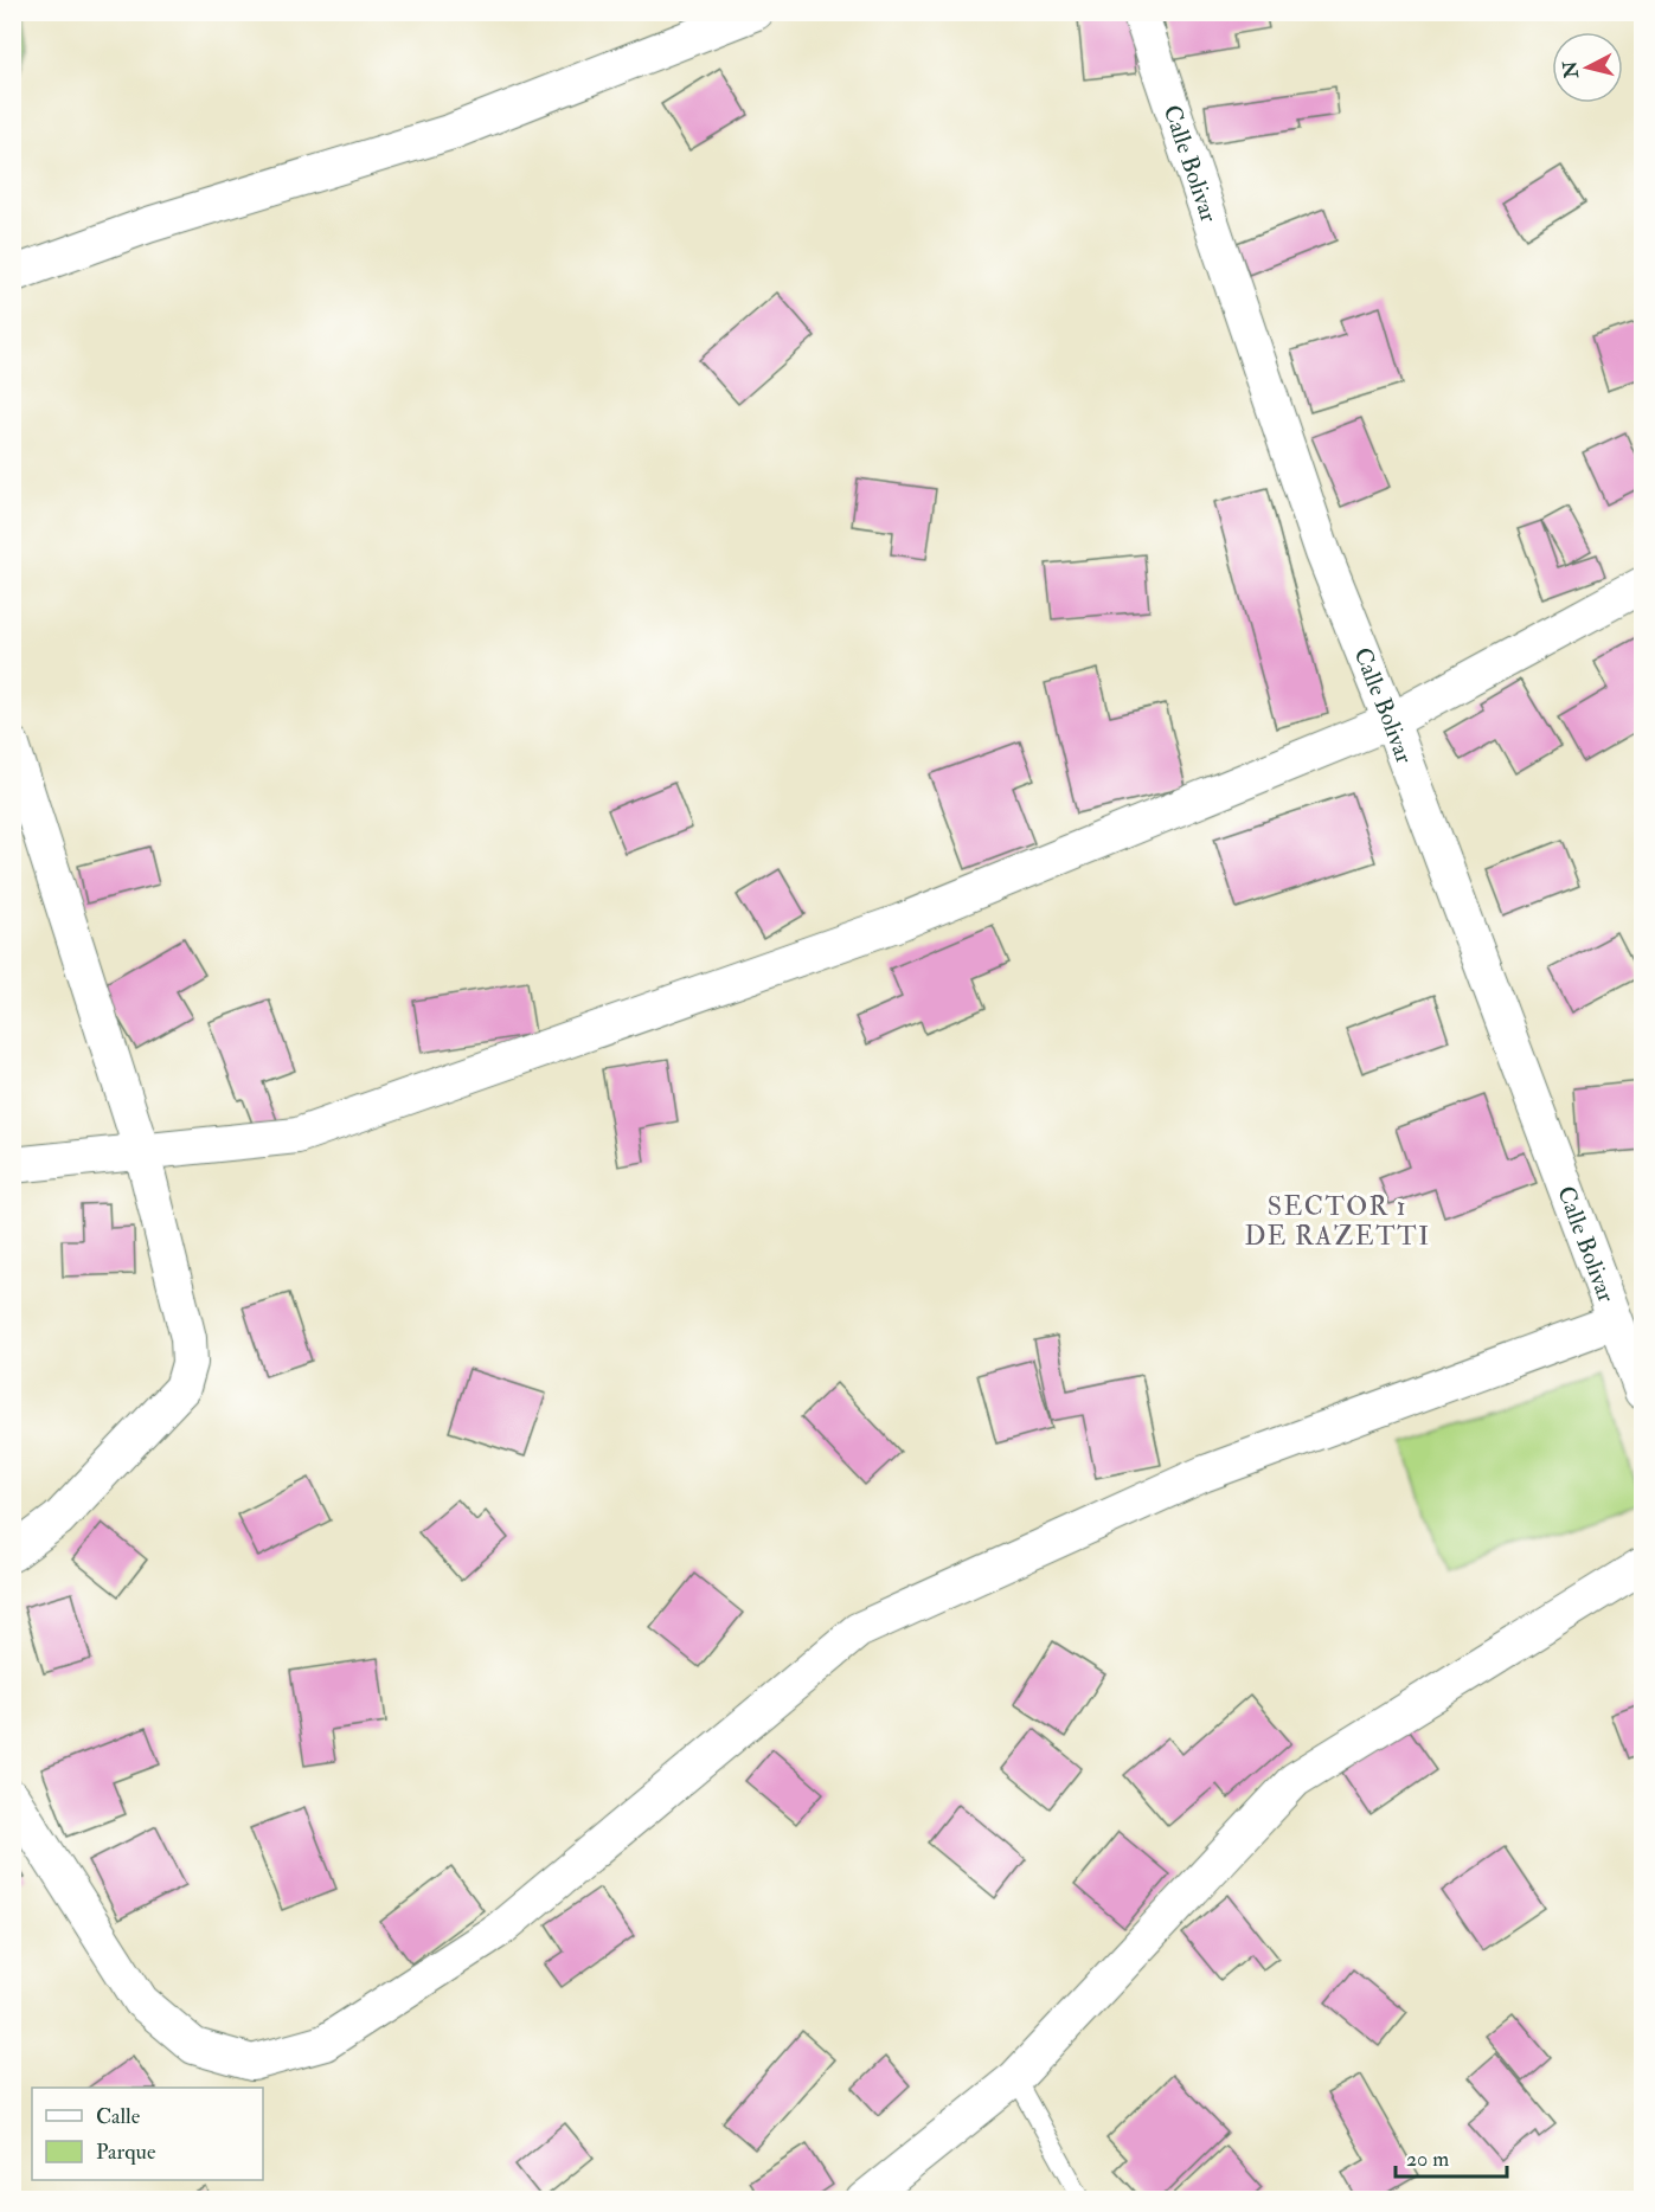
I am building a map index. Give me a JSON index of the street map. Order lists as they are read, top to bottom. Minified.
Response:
{"streets":{"street":["Calle Bolivar"]},"districts":["SECTOR 1 DE RAZETTI"],"legend":["Calle","Parque"],"scale_bar":"20 m","north":"left"}
